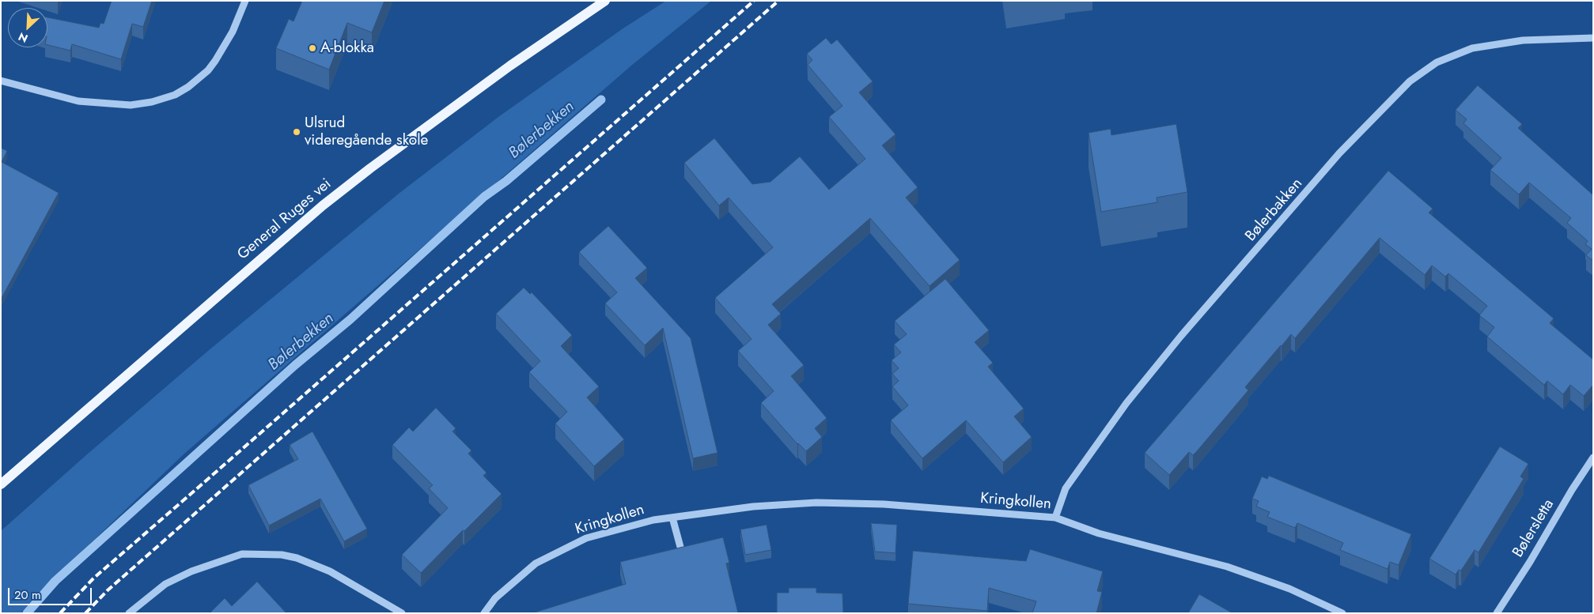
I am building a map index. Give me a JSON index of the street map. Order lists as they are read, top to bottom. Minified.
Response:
{"streets":{"main road":["General Ruges vei"],"street":["Bølerbakken","Kringkollen","Bølersletta"]},"crossings":[["Bølerbakken","Kringkollen"]],"water":["Bølerbekken"],"places":["A-blokka","Ulsrud videregående skole"],"scale_bar":"20 m","north":"bottom left"}
